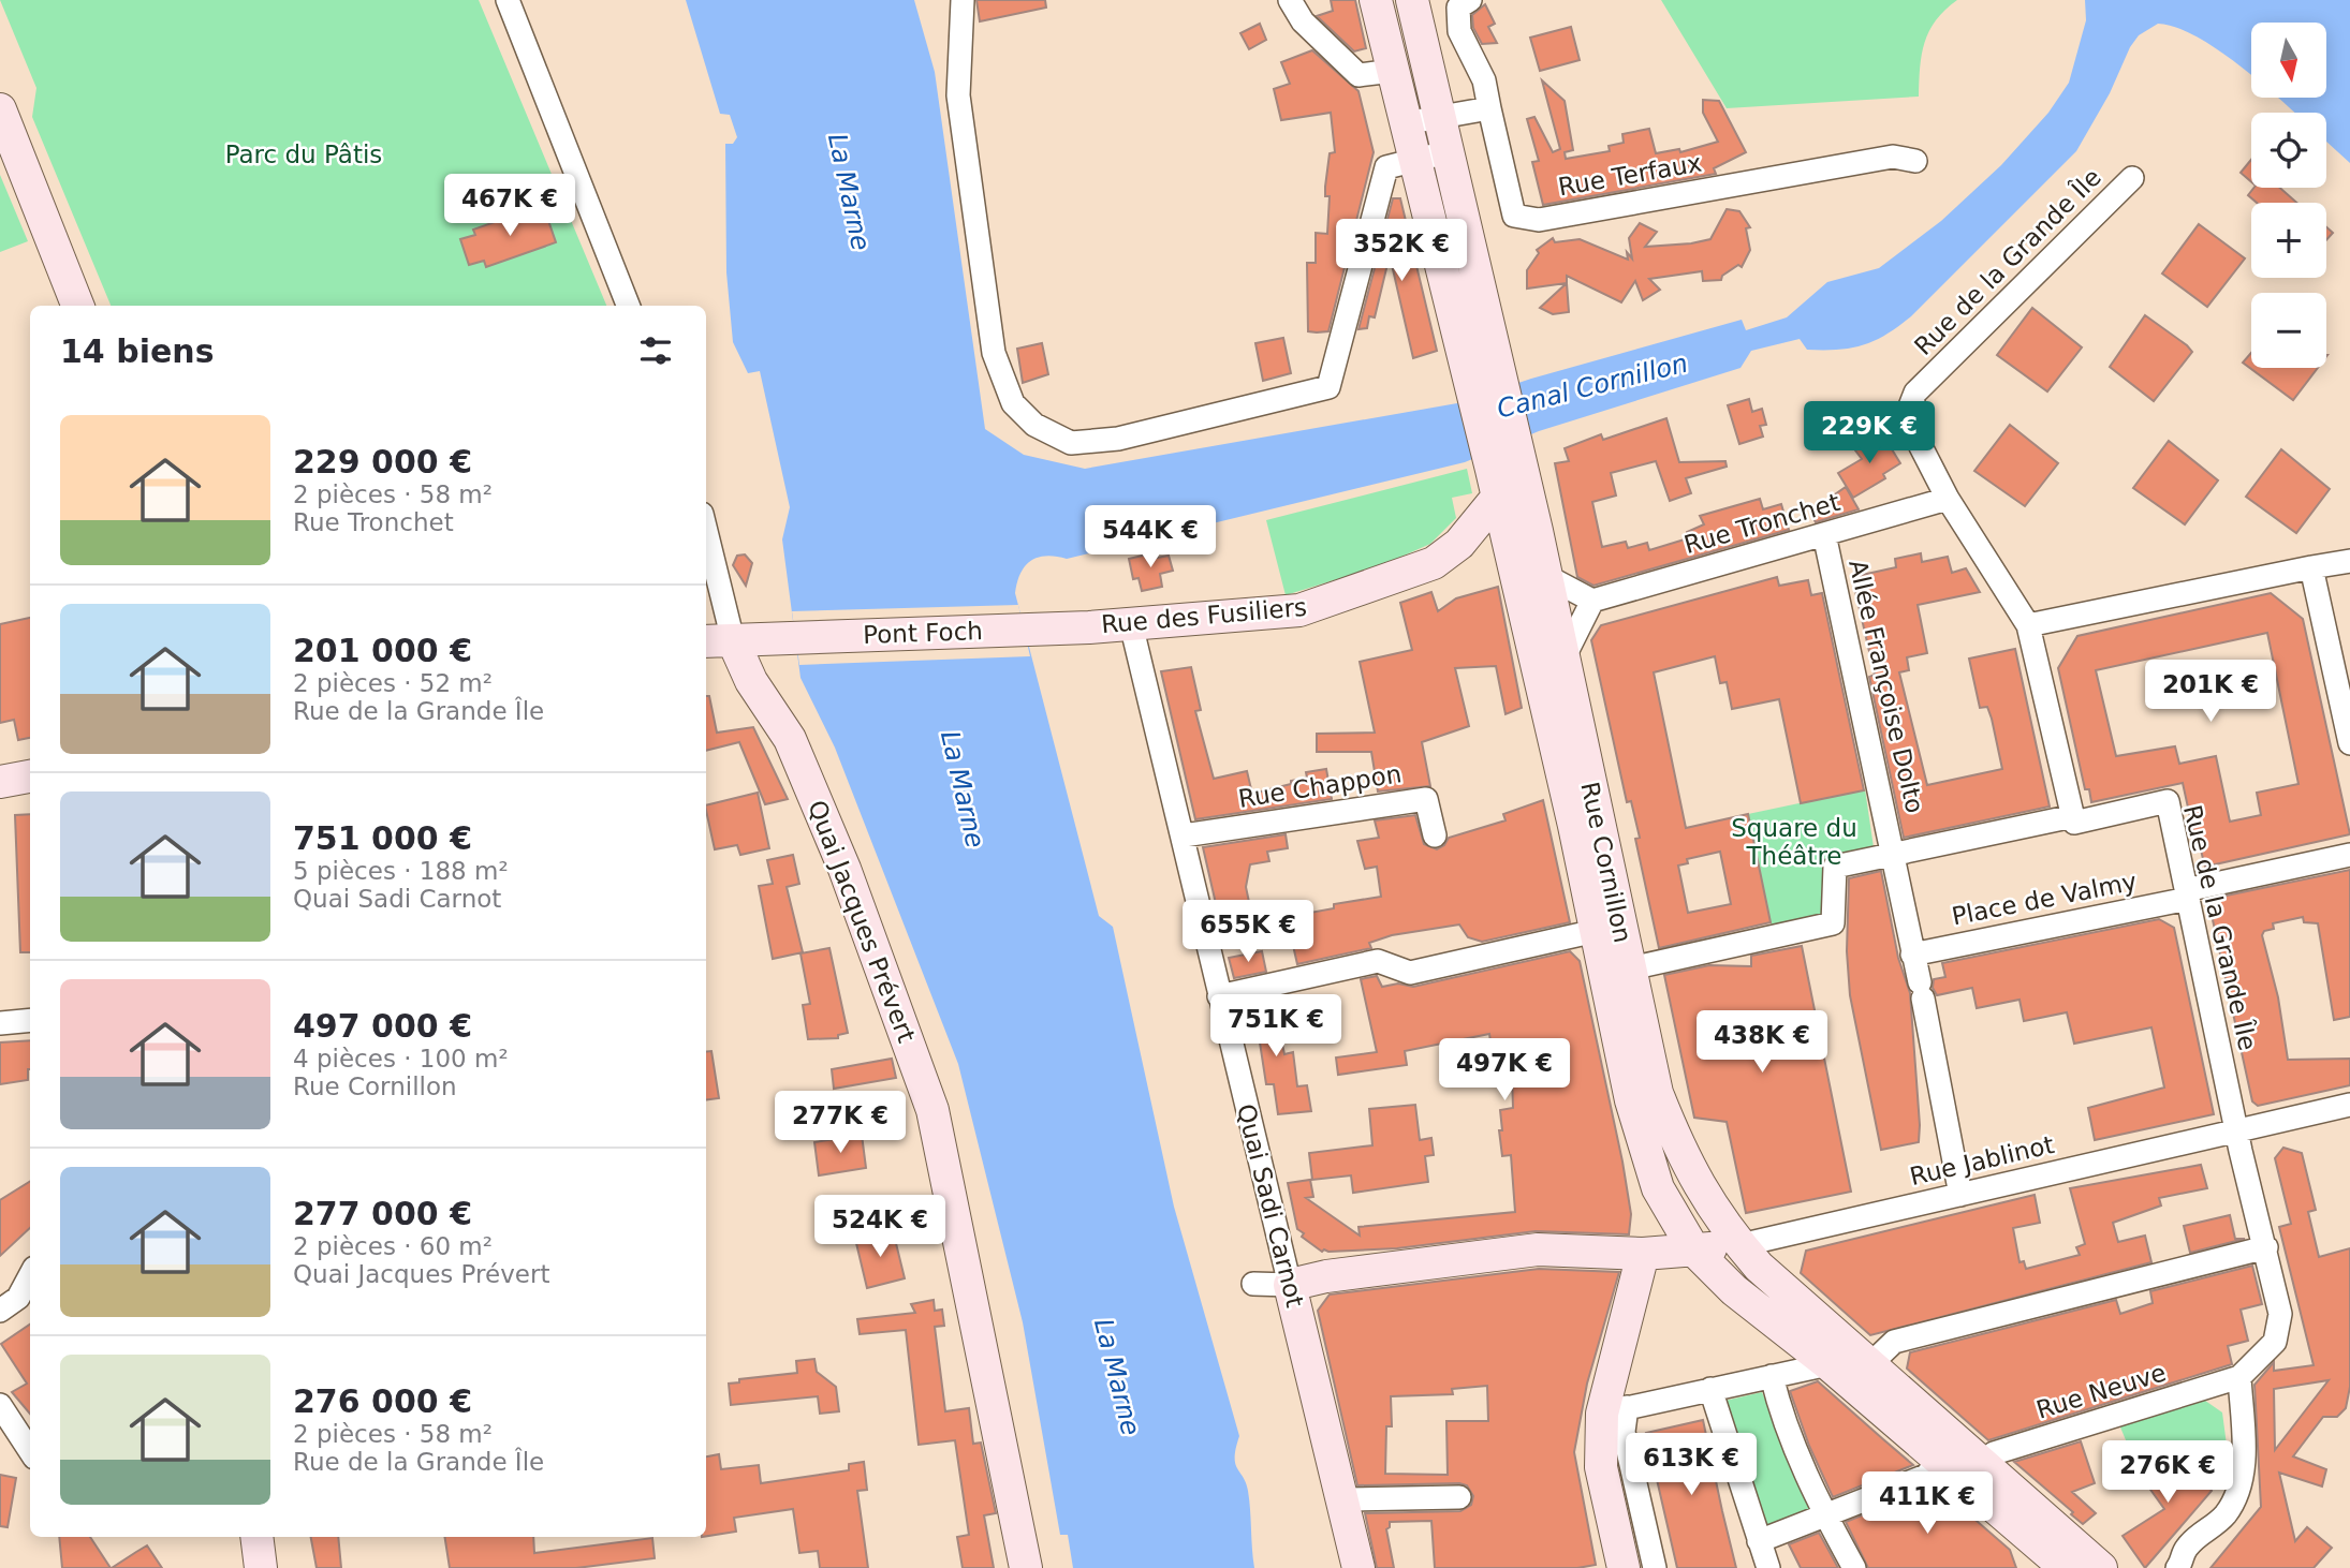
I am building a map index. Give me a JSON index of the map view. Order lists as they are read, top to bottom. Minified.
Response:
{"streets":{"main road":["Rue des Fusiliers","Pont Foch","Rue Cornillon","Quai Jacques Prévert","Quai Sadi Carnot"],"street":["Rue Terfaux","Rue de la Grande Île","Rue Tronchet","Allée Françoise Dolto","Rue Chappon","Place de Valmy","Rue Jablinot","Rue Neuve"]},"crossings":[["Rue de la Grande Île","Rue Tronchet"],["Rue de la Grande Île","Place de Valmy"],["Rue de la Grande Île","Rue Jablinot"],["Rue de la Grande Île","Rue Neuve"],["Rue Tronchet","Allée Françoise Dolto"],["Rue des Fusiliers","Pont Foch"],["Rue des Fusiliers","Rue Cornillon"],["Rue des Fusiliers","Quai Sadi Carnot"],["Pont Foch","Quai Jacques Prévert"],["Allée Françoise Dolto","Place de Valmy"],["Allée Françoise Dolto","Rue Jablinot"],["Rue Chappon","Quai Sadi Carnot"],["Rue Cornillon","Rue Jablinot"],["Rue Cornillon","Rue Neuve"]],"water":["La Marne","Canal Cornillon"],"parks":["Parc du Pâtis","Square du Théâtre"],"north":"bottom","page":{"map_buttons":["+","−"],"price":["467K €","352K €","229K €","544K €","201K €","655K €","751K €","438K €","497K €","277K €","524K €","613K €","276K €","411K €"],"heading":"14 biens","list":[{"name":"229 000 €","note":"2 pièces · 58 m² · Rue Tronchet"},{"name":"201 000 €","note":"2 pièces · 52 m² · Rue de la Grande Île"},{"name":"751 000 €","note":"5 pièces · 188 m² · Quai Sadi Carnot"},{"name":"497 000 €","note":"4 pièces · 100 m² · Rue Cornillon"},{"name":"277 000 €","note":"2 pièces · 60 m² · Quai Jacques Prévert"},{"name":"276 000 €","note":"2 pièces · 58 m² · Rue de la Grande Île"}]}}
